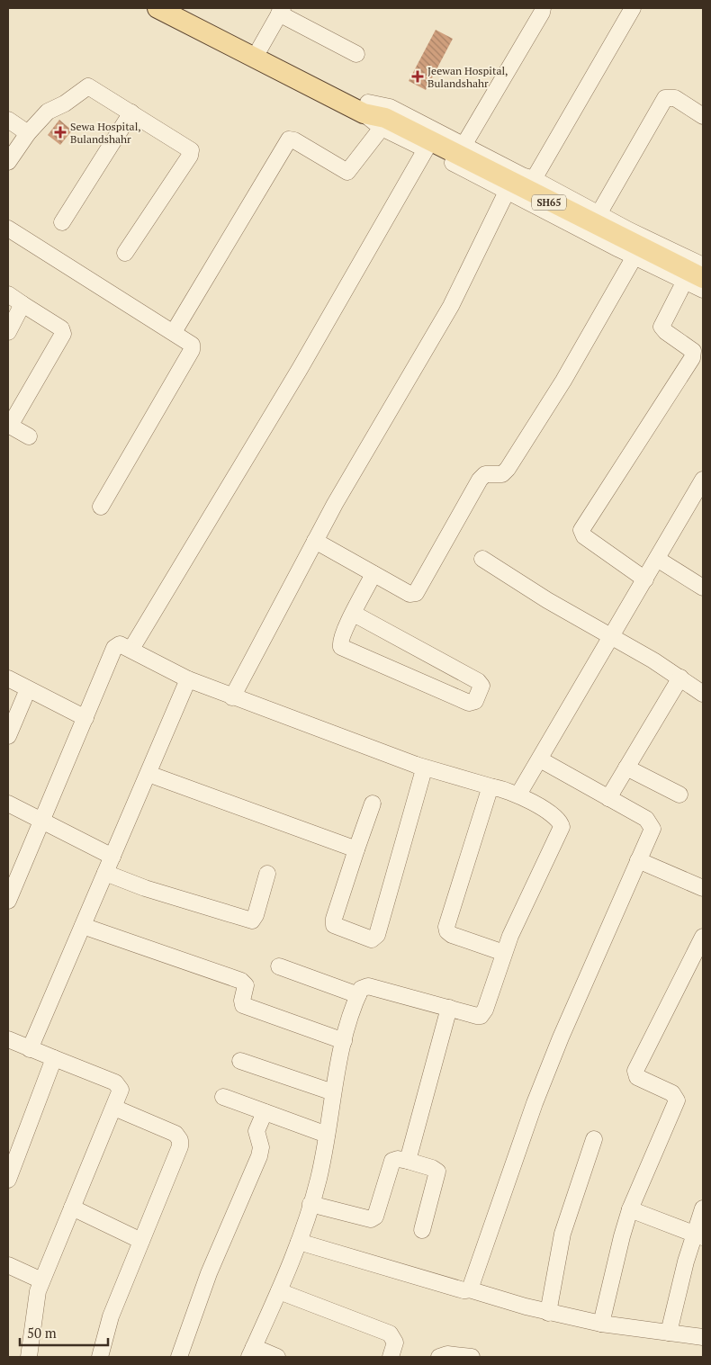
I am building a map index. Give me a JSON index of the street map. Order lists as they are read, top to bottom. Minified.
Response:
{"streets":{"main road":["SH65"]},"places":{"health":["Jeewan Hospital, Bulandshahr","Sewa Hospital, Bulandshahr"]},"scale_bar":"50 m"}
